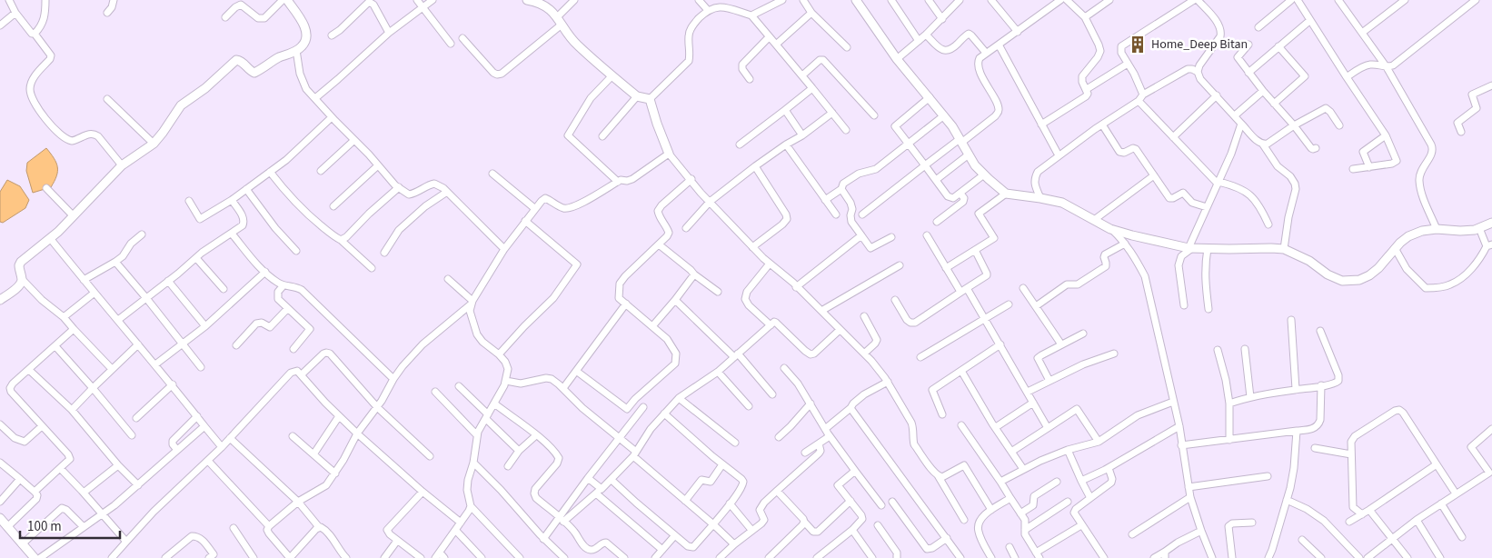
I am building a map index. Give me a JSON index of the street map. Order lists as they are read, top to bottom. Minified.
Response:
{"places":{"building":["Home_Deep Bitan"]},"scale_bar":"100 m"}
